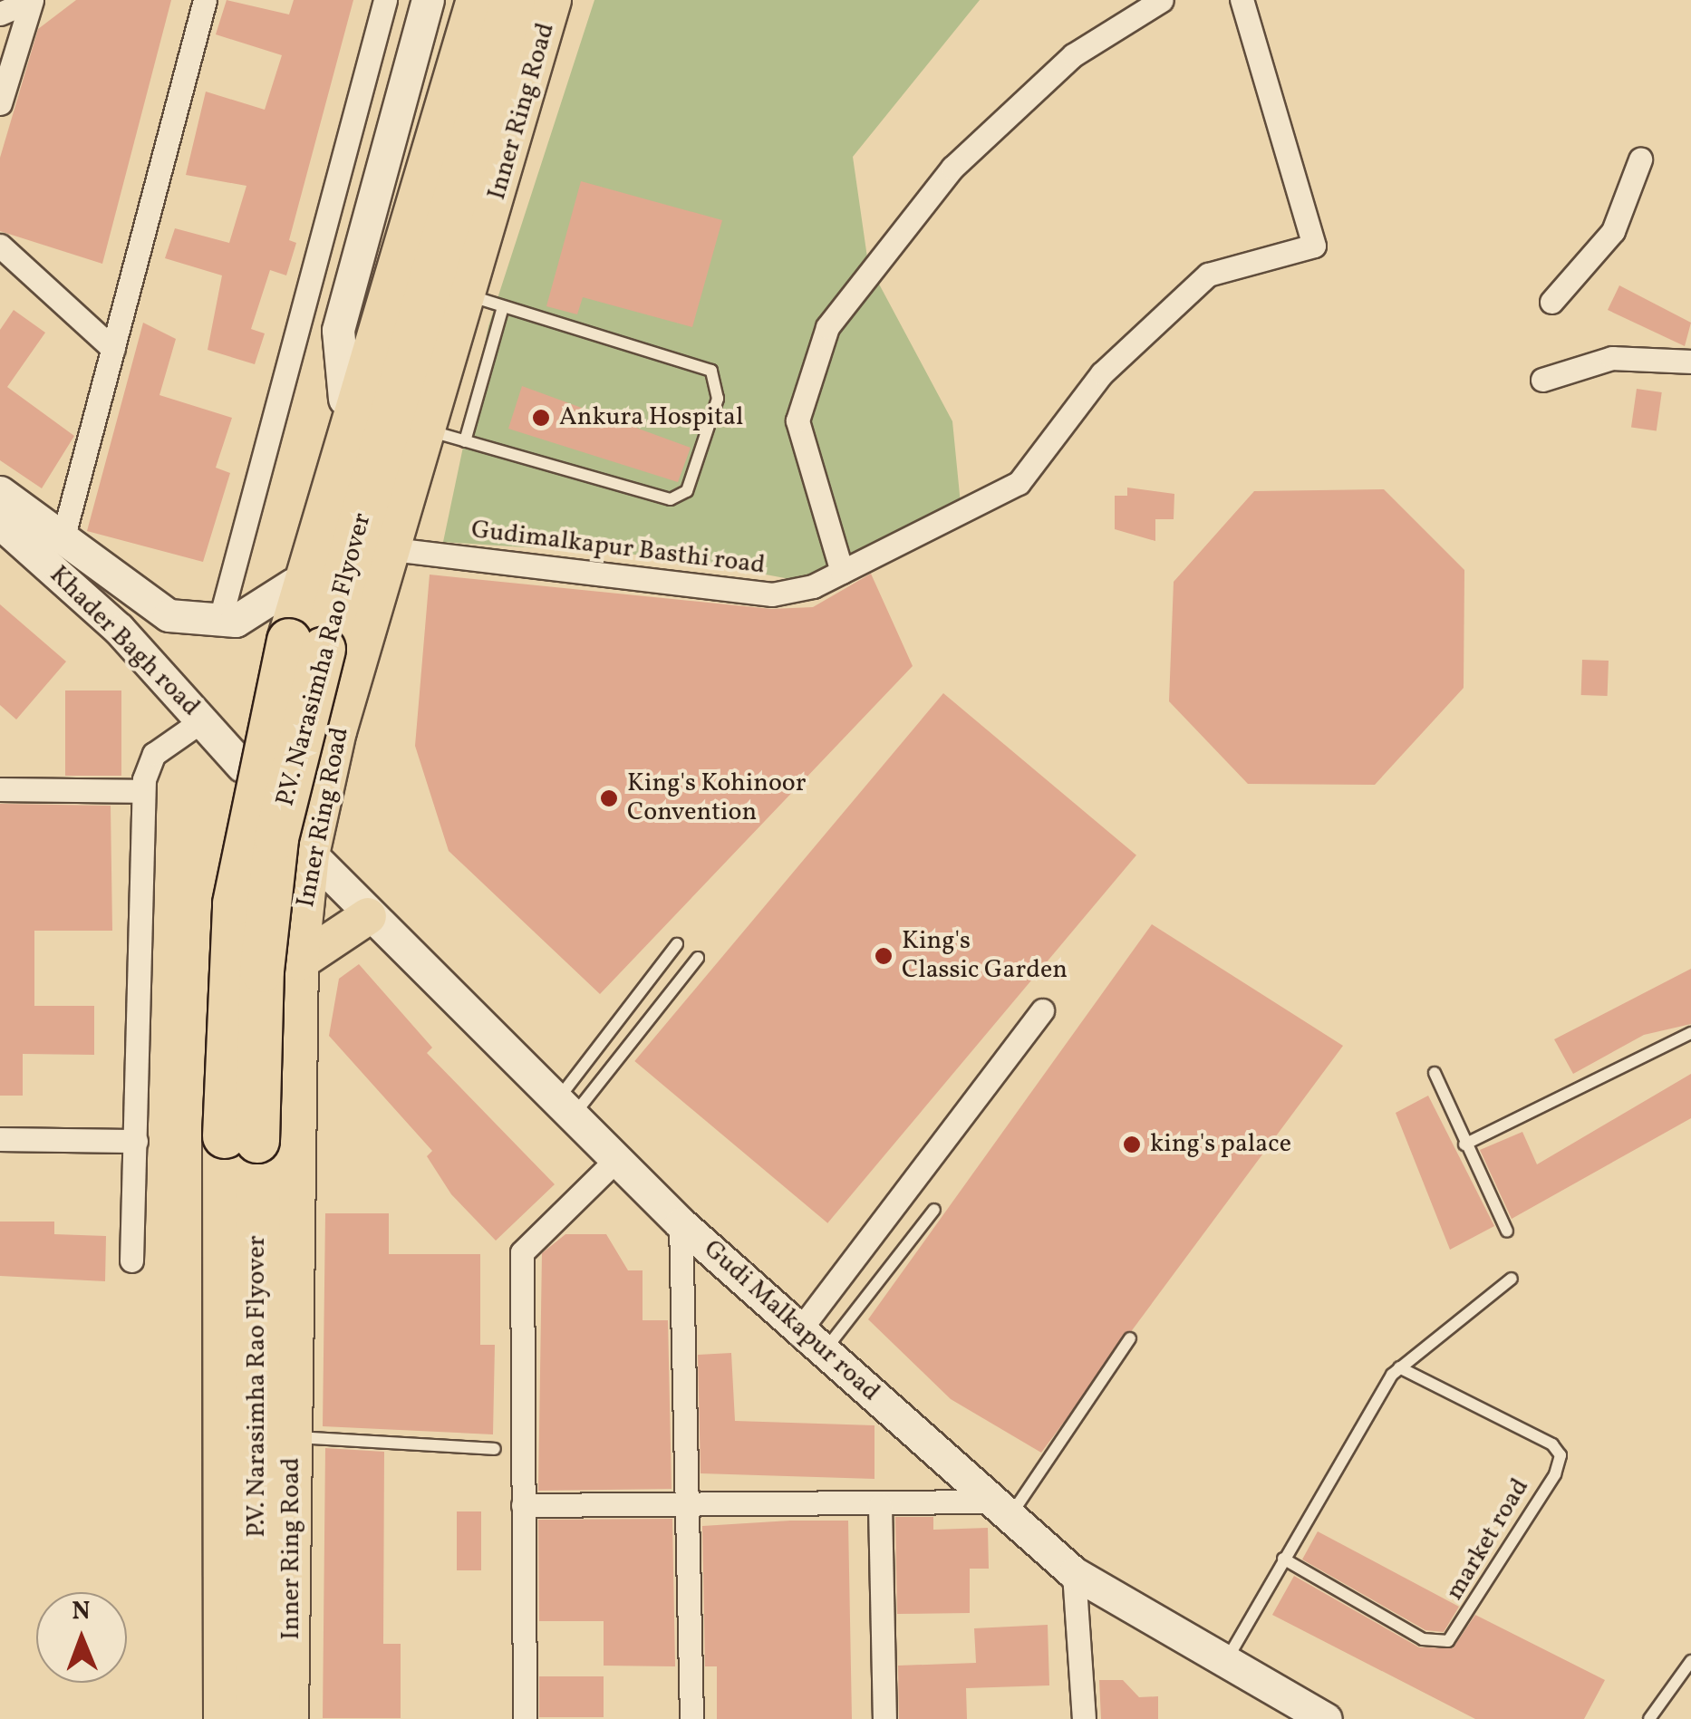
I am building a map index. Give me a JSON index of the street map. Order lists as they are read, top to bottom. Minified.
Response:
{"streets":{"highway":["P.V. Narasimha Rao Flyover"],"main road":["Inner Ring Road"],"street":["Gudimalkapur Basthi road","Khader Bagh road","Gudi Malkapur road"],"lane":["market road"]},"crossings":[["Inner Ring Road","Gudimalkapur Basthi road"],["Inner Ring Road","Gudi Malkapur road"]],"places":["Ankura Hospital","King's Kohinoor Convention","King's Classic Garden","king's palace"],"north":"top"}
